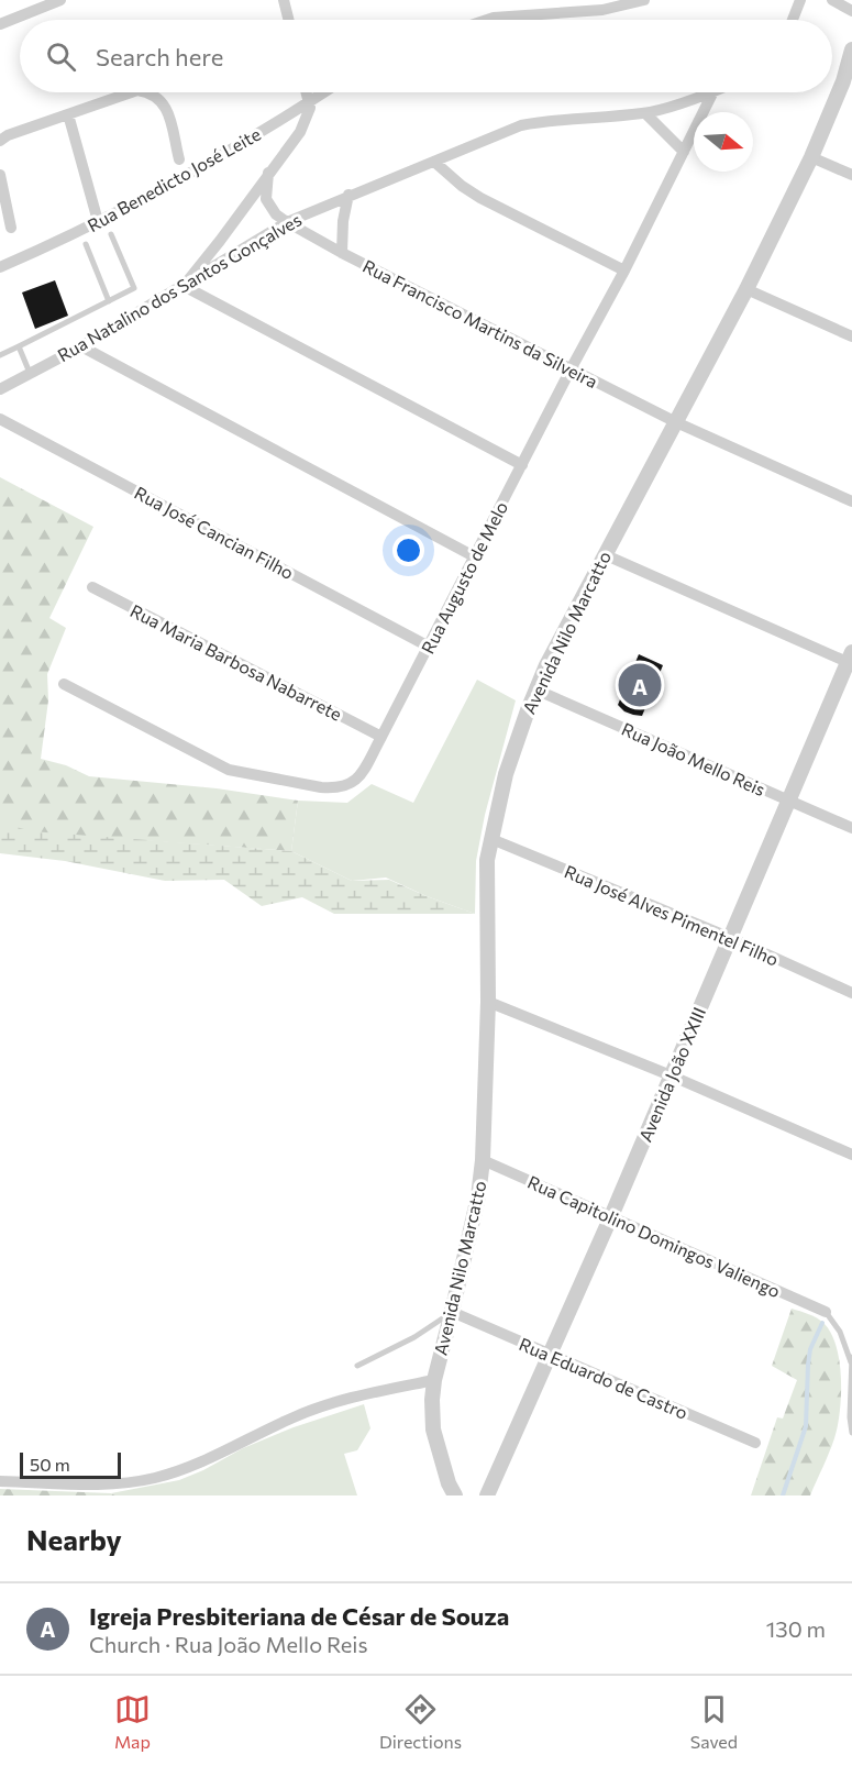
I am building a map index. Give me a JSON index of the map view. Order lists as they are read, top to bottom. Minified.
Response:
{"streets":{"street":["Rua Benedicto José Leite","Rua Natalino dos Santos Gonçalves","Rua Francisco Martins da Silveira","Rua José Cancian Filho","Rua Augusto de Melo","Avenida Nilo Marcatto","Rua Maria Barbosa Nabarrete","Rua João Mello Reis","Rua José Alves Pimentel Filho","Avenida João XXIII","Rua Capitolino Domingos Valiengo","Rua Eduardo de Castro"]},"crossings":[["Rua Natalino dos Santos Gonçalves","Rua Francisco Martins da Silveira"],["Rua Francisco Martins da Silveira","Rua Augusto de Melo"],["Rua Francisco Martins da Silveira","Avenida Nilo Marcatto"],["Rua José Cancian Filho","Rua Augusto de Melo"],["Rua Augusto de Melo","Rua Maria Barbosa Nabarrete"],["Avenida Nilo Marcatto","Rua João Mello Reis"],["Avenida Nilo Marcatto","Rua José Alves Pimentel Filho"],["Avenida Nilo Marcatto","Rua Capitolino Domingos Valiengo"],["Avenida Nilo Marcatto","Rua Eduardo de Castro"],["Rua João Mello Reis","Avenida João XXIII"],["Rua José Alves Pimentel Filho","Avenida João XXIII"],["Avenida João XXIII","Rua Capitolino Domingos Valiengo"],["Avenida João XXIII","Rua Eduardo de Castro"]],"scale_bar":"50 m","north":"right","page":{"search":"Search here","pins":"A","scale":"50 m","heading":"Nearby","list":[{"mark":"A","name":"Igreja Presbiteriana de César de Souza","note":"Church · Rua João Mello Reis","value":"130 m"}],"nav":["Map","Directions","Saved"]}}
